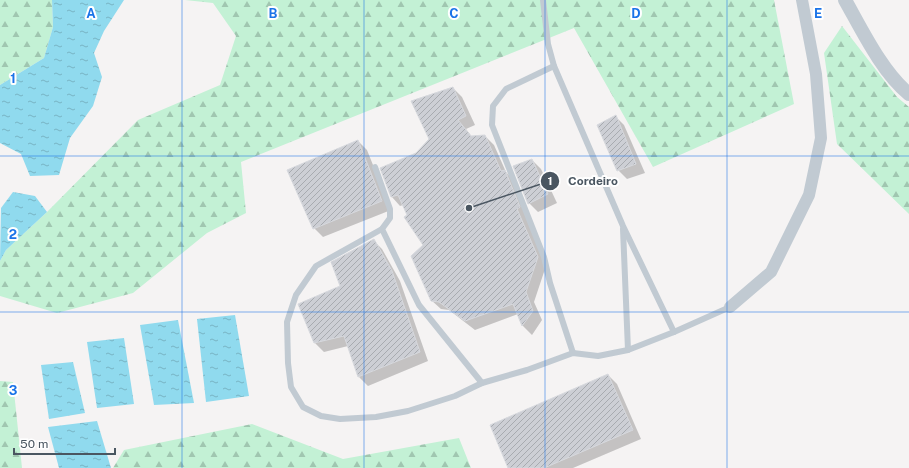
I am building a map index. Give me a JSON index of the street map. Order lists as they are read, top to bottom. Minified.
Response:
{"places":["Cordeiro"],"scale_bar":"50 m","grid":{"columns":["A","B","C","D","E"],"rows":["1","2","3"]}}
